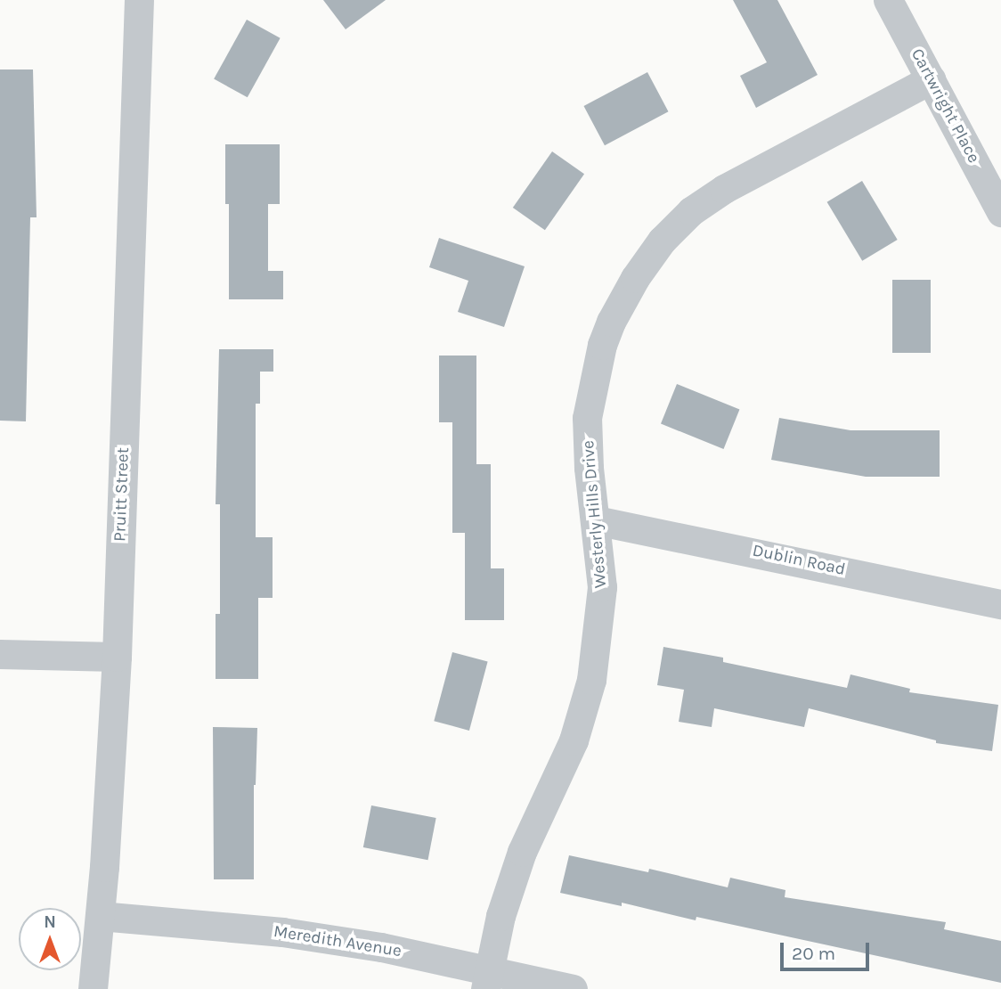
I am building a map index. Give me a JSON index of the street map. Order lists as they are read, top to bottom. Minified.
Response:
{"streets":{"street":["Cartwright Place","Pruitt Street","Westerly Hills Drive","Dublin Road","Meredith Avenue"]},"crossings":[["Cartwright Place","Westerly Hills Drive"],["Pruitt Street","Meredith Avenue"],["Westerly Hills Drive","Dublin Road"],["Westerly Hills Drive","Meredith Avenue"]],"scale_bar":"20 m","north":"top"}
